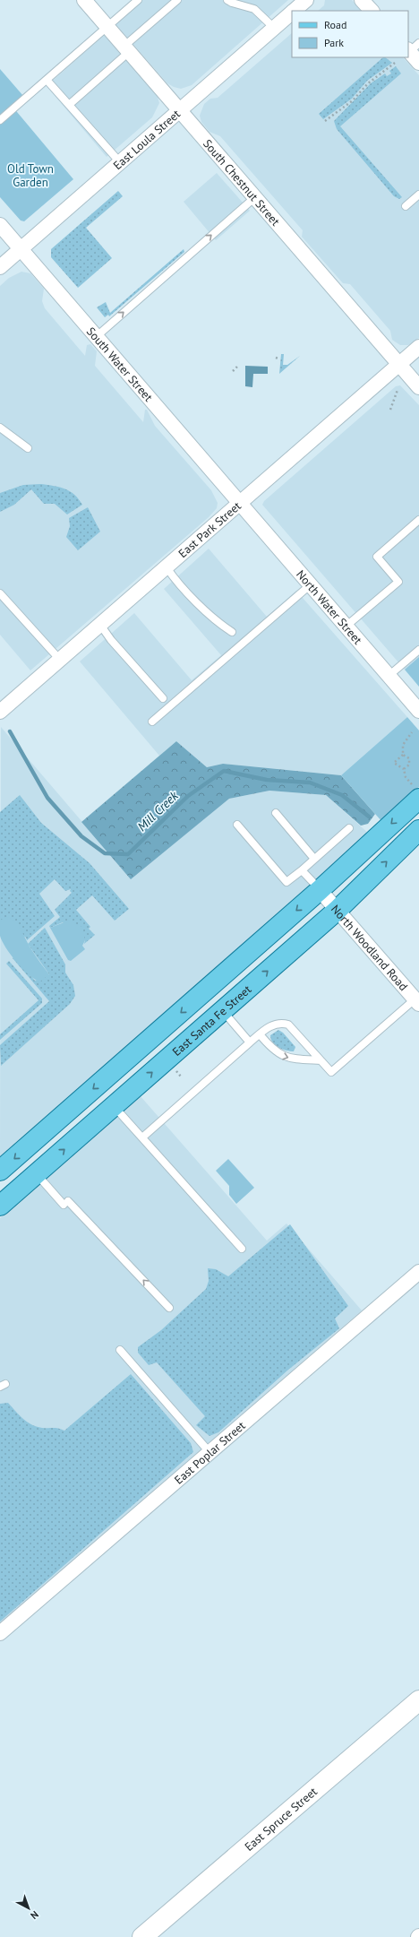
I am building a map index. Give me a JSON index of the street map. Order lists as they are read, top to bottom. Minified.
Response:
{"streets":{"main road":["East Santa Fe Street"],"street":["East Loula Street","South Chestnut Street","South Water Street","East Park Street","North Water Street","North Woodland Road","East Poplar Street","East Spruce Street"]},"crossings":[["East Loula Street","South Chestnut Street"],["East Loula Street","South Water Street"],["South Chestnut Street","East Park Street"],["South Water Street","East Park Street"],["South Water Street","North Water Street"],["East Park Street","North Water Street"],["North Woodland Road","East Santa Fe Street"]],"water":["Mill Creek"],"parks":["Old Town Garden"],"legend":["Road","Park"],"north":"bottom right"}
